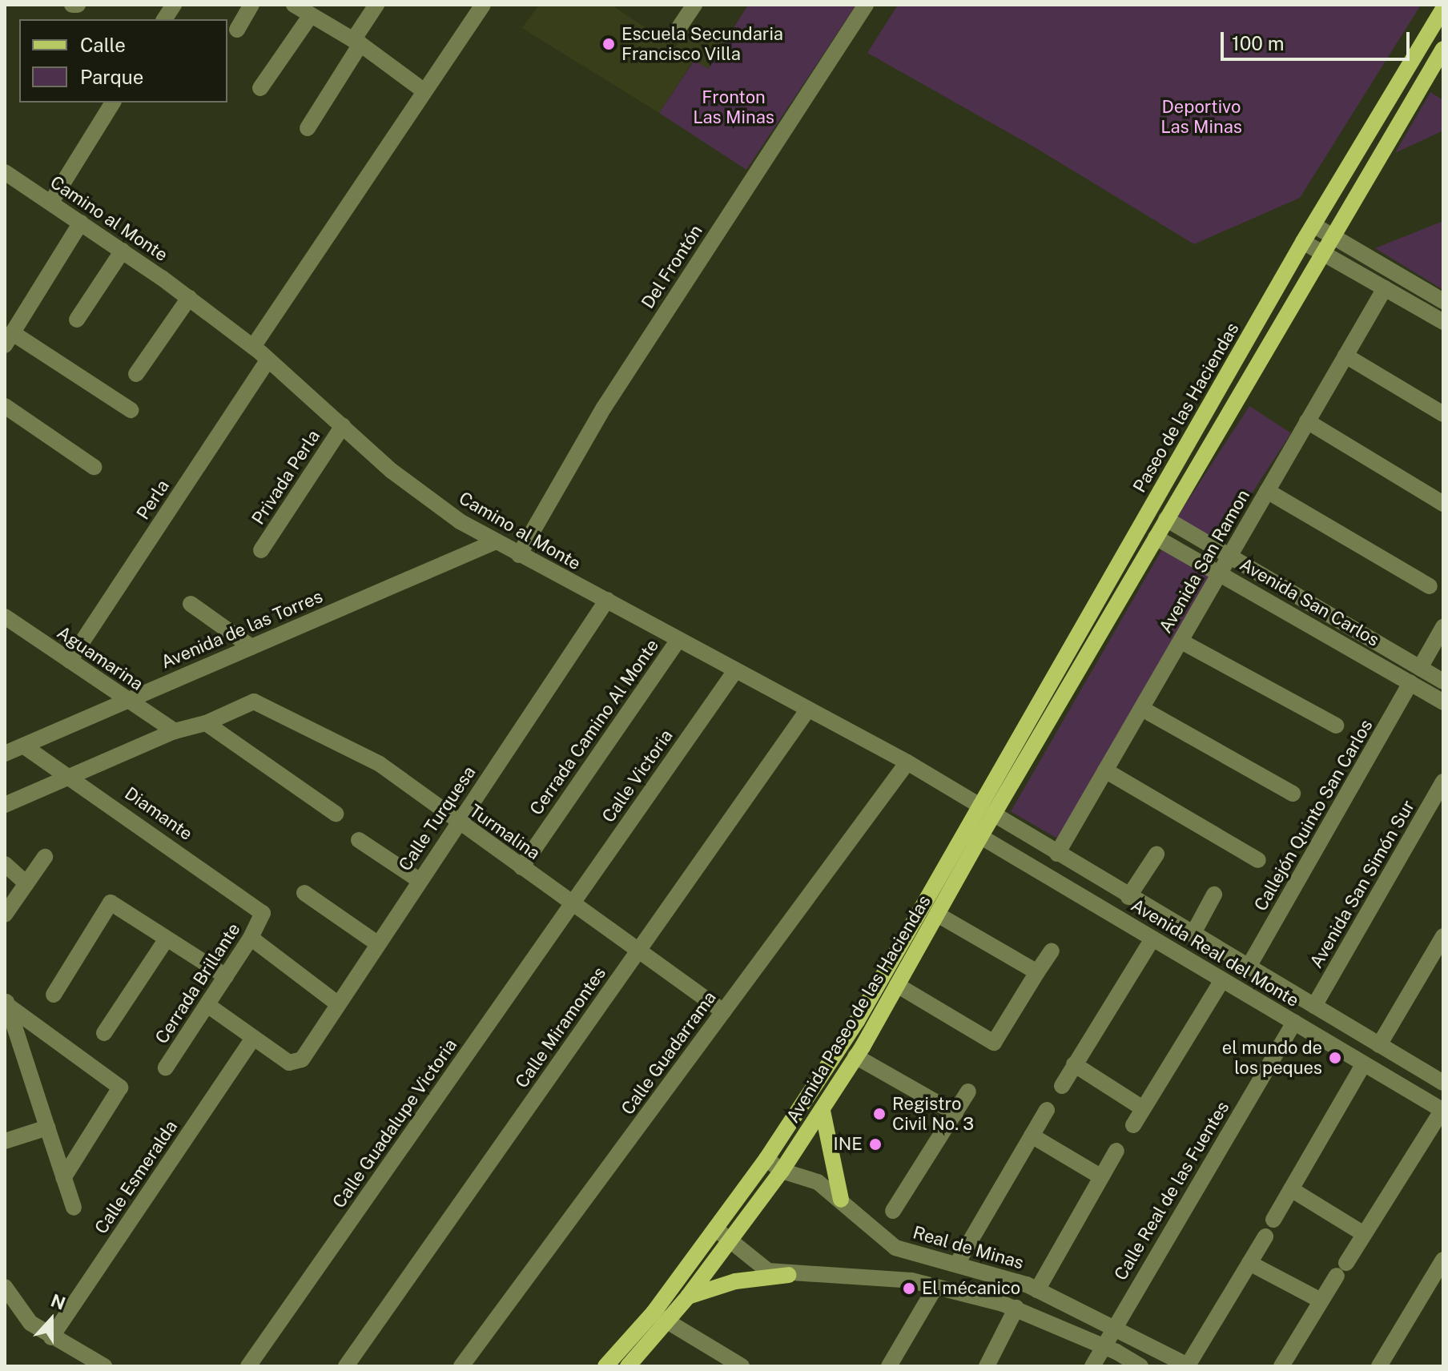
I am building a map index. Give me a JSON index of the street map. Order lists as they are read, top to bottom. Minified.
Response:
{"streets":{"main road":["Paseo de las Haciendas","Avenida Paseo de las Haciendas"],"street":["Camino al Monte","Del Frontón","Privada Perla","Perla","Avenida San Ramon","Avenida San Carlos","Avenida de las Torres","Aguamarina","Cerrada Camino Al Monte","Calle Victoria","Diamante","Callejón Quinto San Carlos","Calle Turquesa","Turmalina","Avenida San Simón Sur","Avenida Real del Monte","Cerrada Brillante","Calle Miramontes","Calle Guadarrama","Calle Guadalupe Victoria","Calle Esmeralda","Calle Real de las Fuentes","Real de Minas"]},"crossings":[["Camino al Monte","Del Frontón"],["Camino al Monte","Paseo de las Haciendas"],["Camino al Monte","Privada Perla"],["Camino al Monte","Perla"],["Camino al Monte","Avenida de las Torres"],["Camino al Monte","Cerrada Camino Al Monte"],["Camino al Monte","Calle Victoria"],["Camino al Monte","Calle Turquesa"],["Camino al Monte","Avenida Real del Monte"],["Camino al Monte","Avenida Paseo de las Haciendas"],["Camino al Monte","Calle Miramontes"],["Camino al Monte","Calle Guadarrama"],["Paseo de las Haciendas","Avenida Real del Monte"],["Paseo de las Haciendas","Avenida Paseo de las Haciendas"],["Perla","Aguamarina"],["Avenida San Ramon","Avenida San Carlos"],["Avenida San Ramon","Avenida Real del Monte"],["Avenida San Carlos","Callejón Quinto San Carlos"],["Avenida de las Torres","Aguamarina"],["Avenida de las Torres","Diamante"],["Cerrada Camino Al Monte","Turmalina"],["Calle Victoria","Turmalina"],["Calle Victoria","Calle Guadalupe Victoria"],["Diamante","Cerrada Brillante"],["Callejón Quinto San Carlos","Avenida Real del Monte"],["Calle Turquesa","Turmalina"],["Calle Turquesa","Calle Esmeralda"],["Turmalina","Calle Miramontes"],["Turmalina","Calle Guadarrama"],["Turmalina","Calle Guadalupe Victoria"],["Avenida San Simón Sur","Avenida Real del Monte"],["Avenida Real del Monte","Avenida Paseo de las Haciendas"],["Avenida Real del Monte","Calle Real de las Fuentes"],["Avenida Paseo de las Haciendas","Real de Minas"],["Calle Real de las Fuentes","Real de Minas"]],"parks":["Fronton Las Minas","Deportivo Las Minas"],"places":["Escuela Secundaria Francisco Villa","el mundo de los peques","Registro Civil No. 3","INE","El mécanico"],"legend":["Calle","Parque"],"scale_bar":"100 m","north":"top"}
